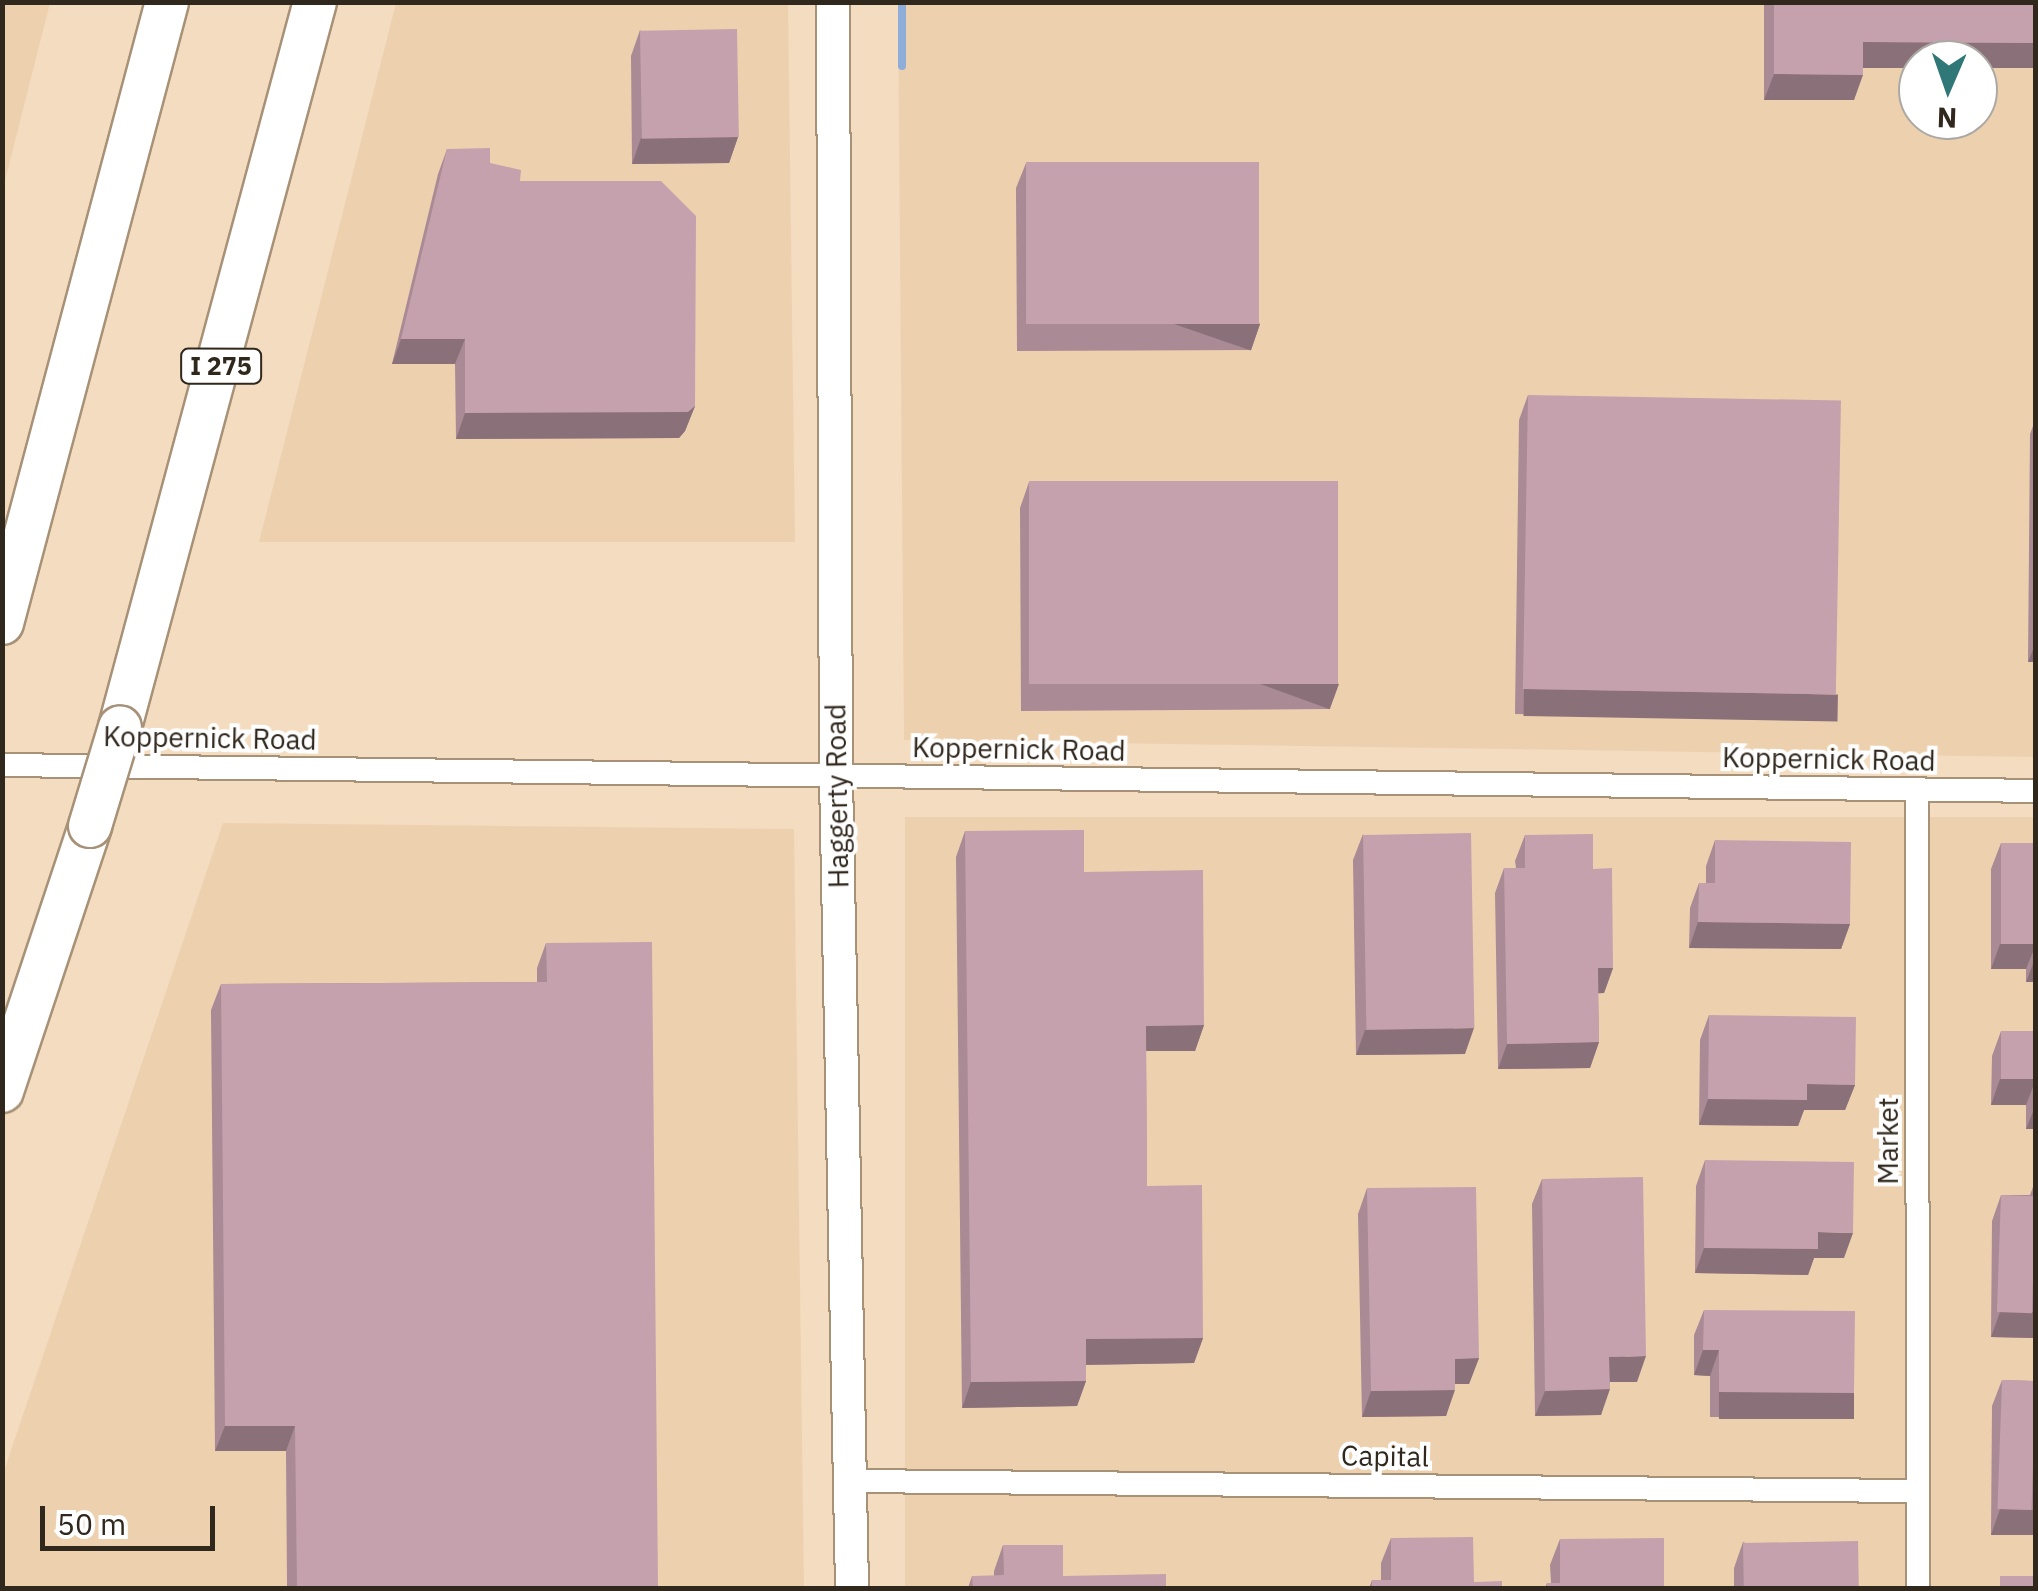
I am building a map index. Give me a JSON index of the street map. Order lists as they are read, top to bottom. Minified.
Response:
{"streets":{"highway":["I 275"],"main road":["Haggerty Road"],"street":["Koppernick Road","Market","Capital"]},"crossings":[["Koppernick Road","Haggerty Road"],["Koppernick Road","Market"],["Haggerty Road","Capital"],["Market","Capital"]],"scale_bar":"50 m","north":"bottom"}
